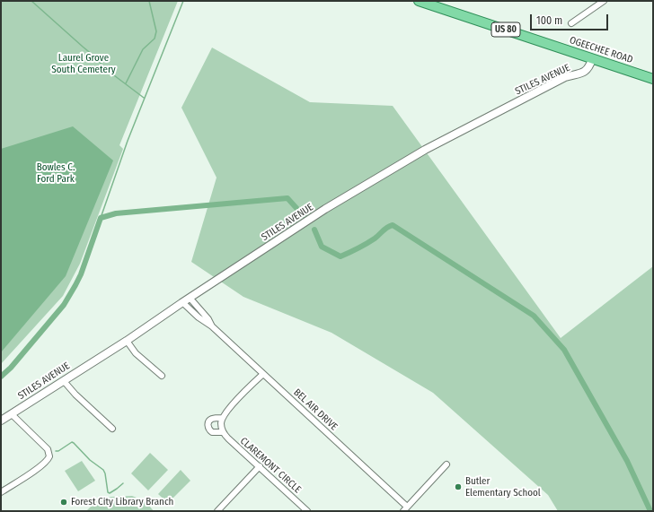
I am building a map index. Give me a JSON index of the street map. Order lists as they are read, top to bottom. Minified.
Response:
{"streets":{"main road":["US 80","OGEECHEE ROAD"],"street":["STILES AVENUE","BEL AIR DRIVE","CLAREMONT CIRCLE"]},"crossings":[["OGEECHEE ROAD","STILES AVENUE"],["STILES AVENUE","BEL AIR DRIVE"],["BEL AIR DRIVE","CLAREMONT CIRCLE"]],"parks":["Laurel Grove South Cemetery","Bowles C. Ford Park"],"places":["Butler Elementary School","Forest City Library Branch"],"scale_bar":"100 m"}
